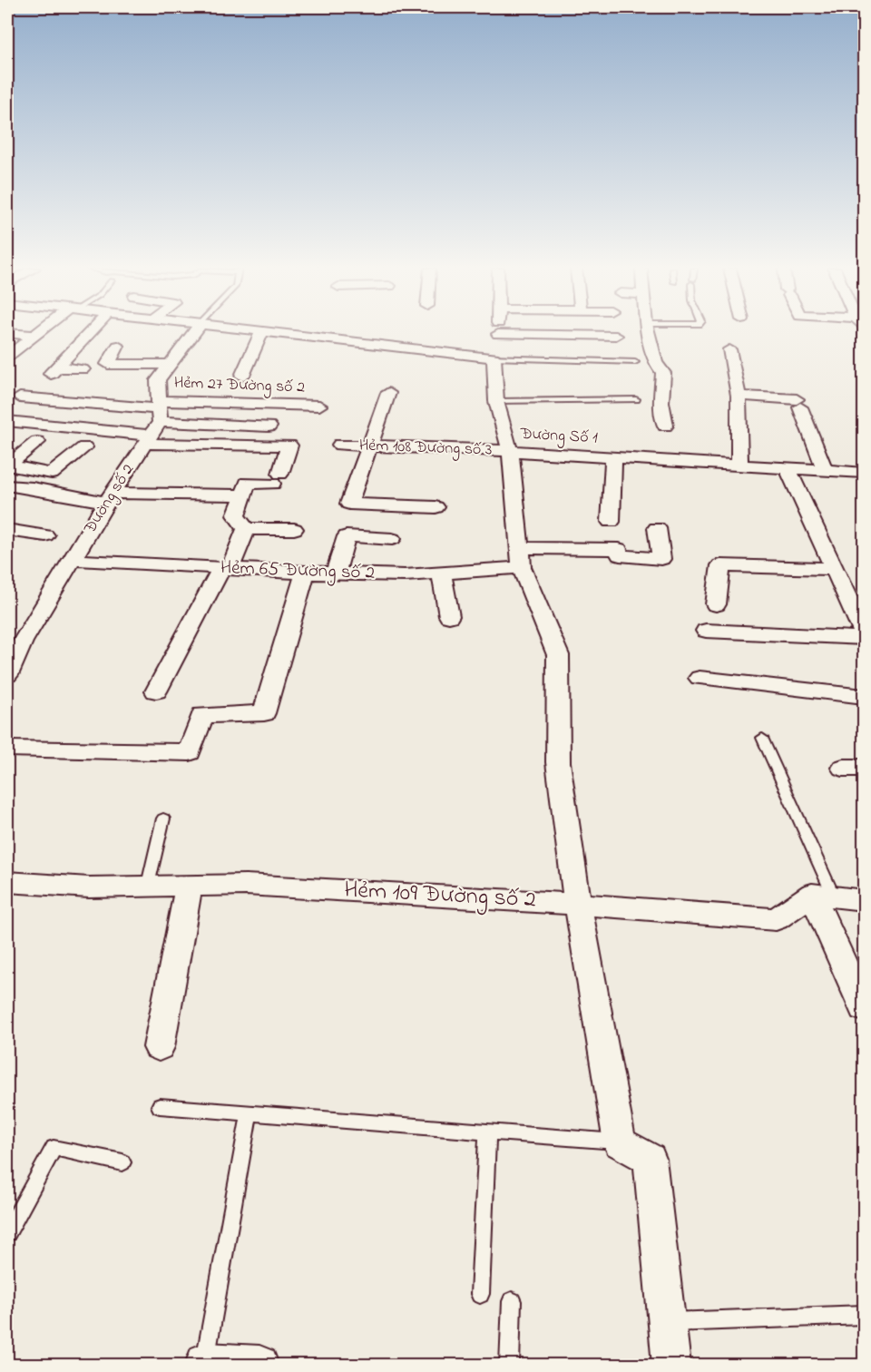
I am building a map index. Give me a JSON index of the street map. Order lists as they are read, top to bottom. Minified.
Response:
{"streets":{"street":["Hẻm 27 Đường số 2","Đường Số 1","Hẻm 108 Đường số 3","Đường số 2","Hẻm 65 Đường số 2","Hẻm 109 Đường số 2"]},"crossings":[["Hẻm 27 Đường số 2","Đường số 2"],["Đường Số 1","Hẻm 108 Đường số 3"],["Đường số 2","Hẻm 65 Đường số 2"]]}
